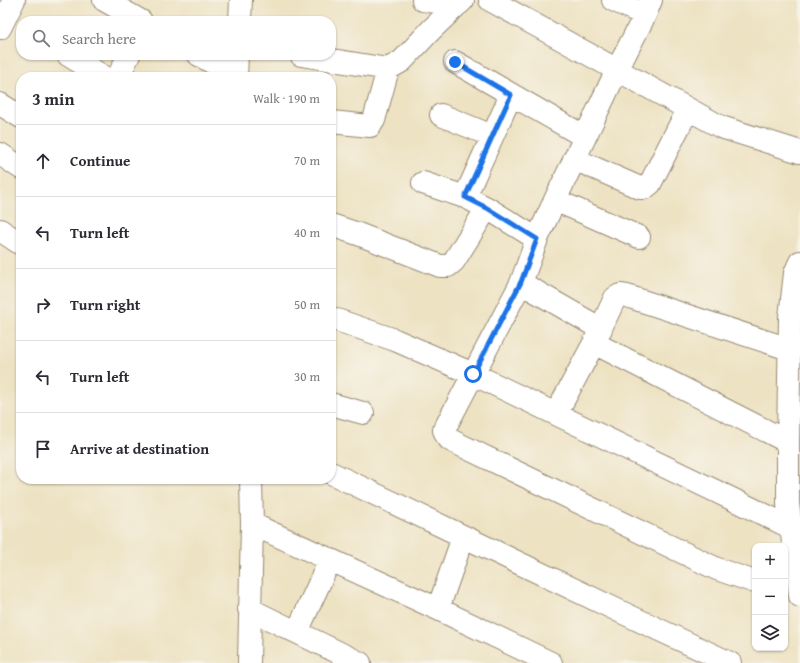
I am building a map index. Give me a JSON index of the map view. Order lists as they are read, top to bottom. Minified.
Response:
{"page":{"search":"Search here","heading":["3 min","Walk · 190 m"],"list":[["Continue","70 m"],["Turn left","40 m"],["Turn right","50 m"],["Turn left","30 m"],"Arrive at destination"],"map_buttons":["+","−"]}}
